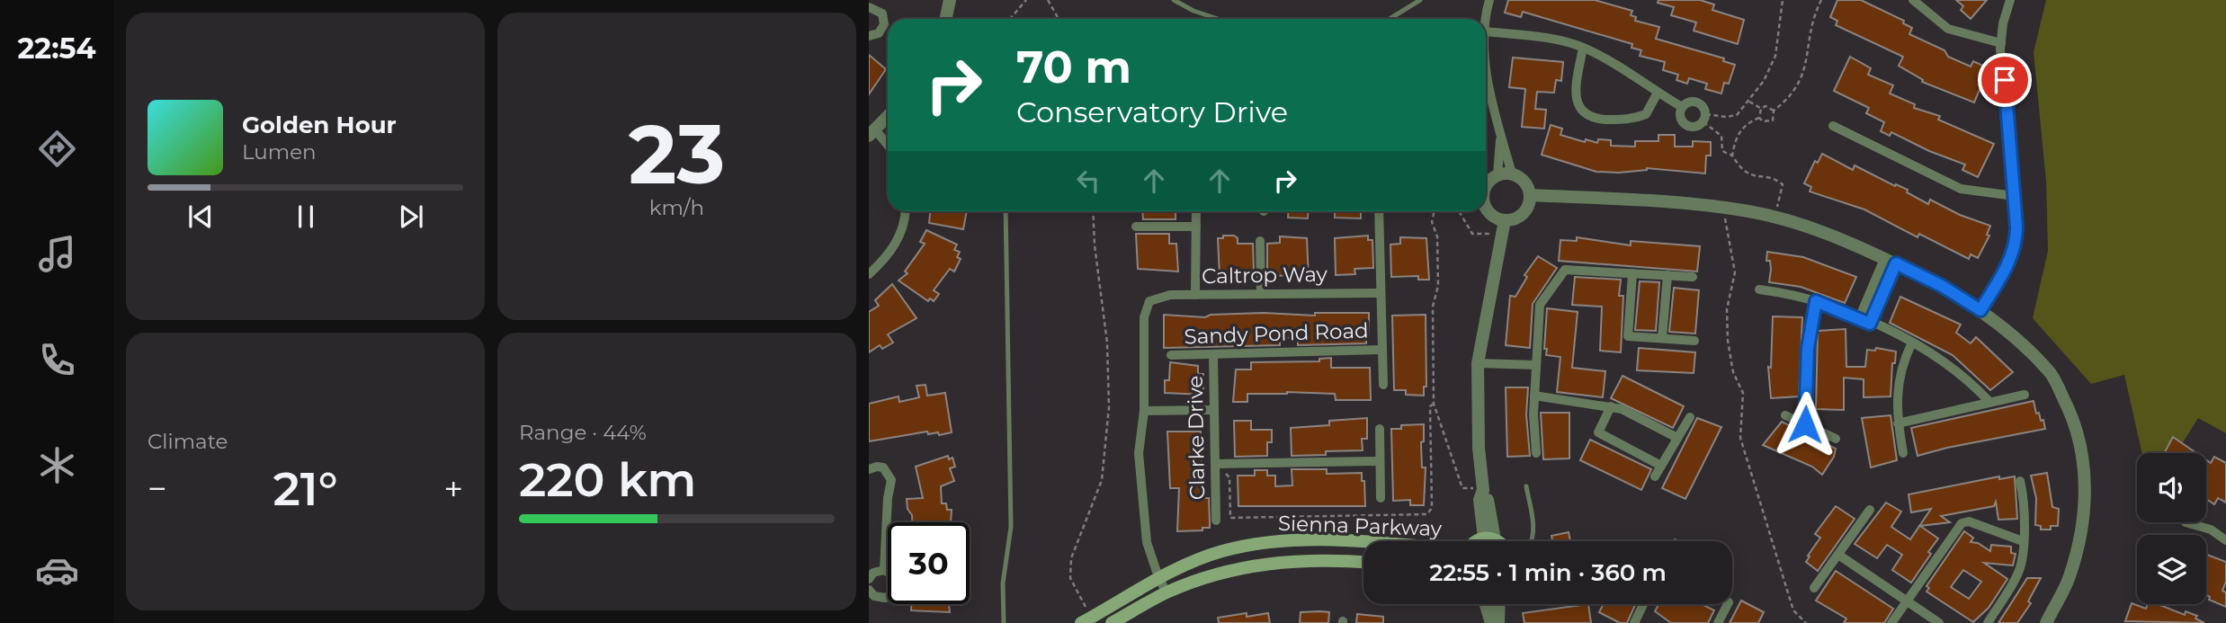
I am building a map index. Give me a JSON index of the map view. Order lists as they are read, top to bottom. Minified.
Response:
{"streets":{"main road":["Sienna Parkway"],"street":["Caltrop Way","Sandy Pond Road","Clarke Drive"]},"crossings":[["Sandy Pond Road","Clarke Drive"]],"page":{"tabs":"22:54","tile":[["23","km/h"],"Climate",["Range · 44%","220 km"]],"turn":["70 m","Conservatory Drive"],"song":["Golden Hour","Lumen"],"heat":["−","21°","+"],"limit":"30","trip":"22:55 · 1 min · 360 m"}}
